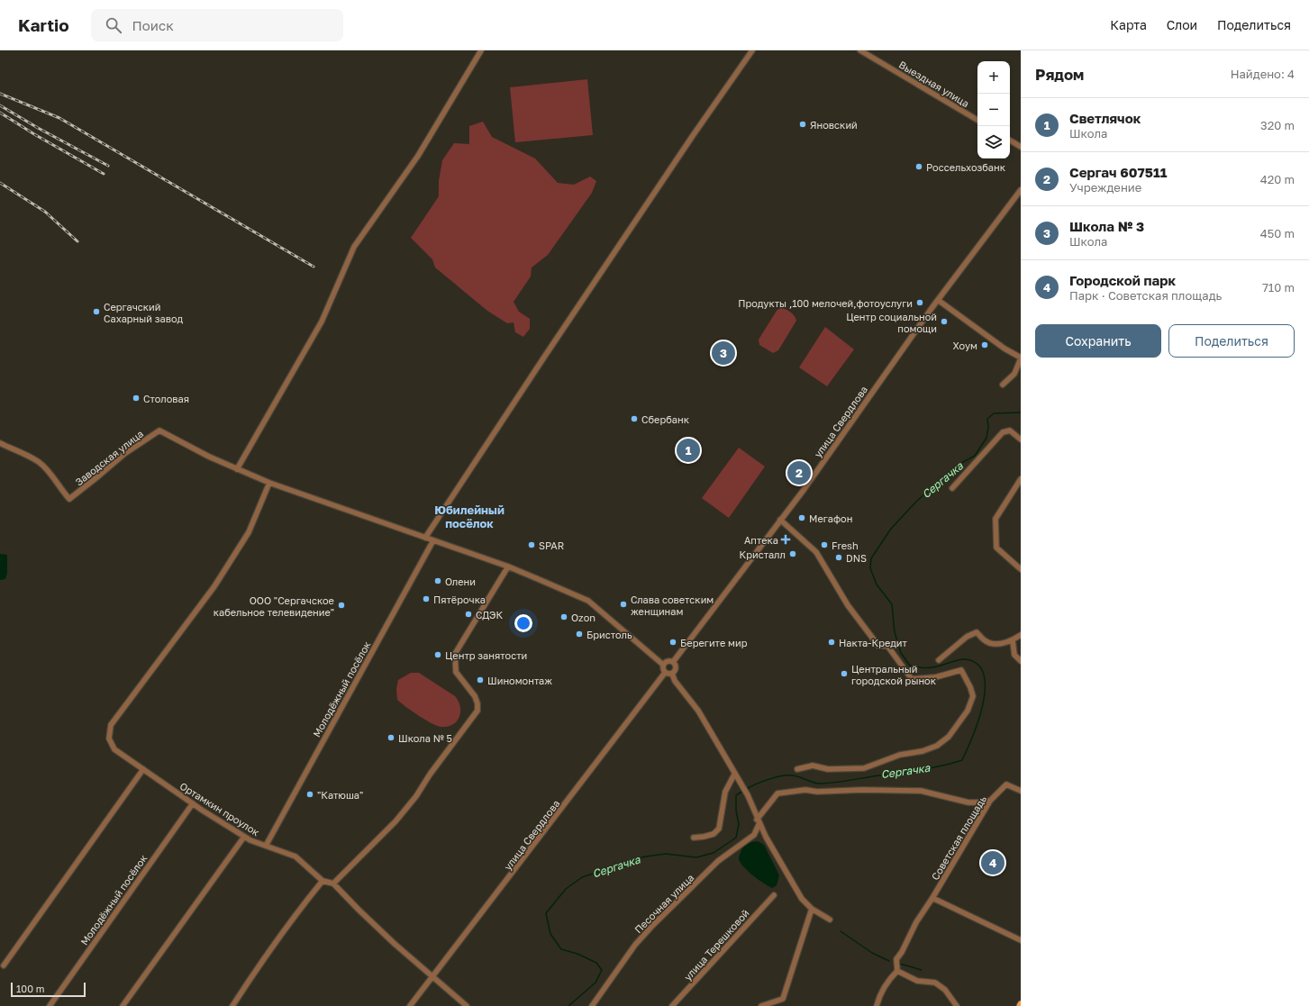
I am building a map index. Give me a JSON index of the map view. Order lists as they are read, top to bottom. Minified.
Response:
{"streets":{"street":["Выездная улица","улица Свердлова","Заводская улица","Молодёжный посёлок","Ортамкин проулок","Советская площадь","Песочная улица","улица Терешковой"]},"crossings":[["Молодёжный посёлок","Ортамкин проулок"],["Советская площадь","Песочная улица"]],"districts":["Юбилейный посёлок"],"water":["Сергачка"],"places":{"other":["Яновский","Россельхозбанк","Продукты ,100 мелочей,фотоуслуги","Сергачский Сахарный завод","Центр социальной помощи","Хоум","Столовая","Сбербанк","Мегафон","SPAR","Fresh","Кристалл","DNS","Олени","Пятёрочка","Слава советским женщинам","ООО \"Сергачское кабельное телевидение\"","СДЭК","Ozon","Бристоль","Берегите мир","Накта-Кредит","Центр занятости","Центральный городской рынок","Шиномонтаж","Школа № 5","\"Катюша\""],"health":["Аптека"]},"scale_bar":"100 m","page":{"header":"Kartio","search":"Поиск","nav":["Карта","Слои","Поделиться"],"heading":["Рядом","Найдено: 4"],"map_buttons":["+","−"],"list":[{"mark":"1","name":"Светлячок","note":"Школа","value":"320 m"},{"mark":"2","name":"Сергач 607511","note":"Учреждение","value":"420 m"},{"mark":"3","name":"Школа № 3","note":"Школа","value":"450 m"},{"mark":"4","name":"Городской парк","note":"Парк · Советская площадь","value":"710 m"}],"buttons":["Сохранить","Поделиться"],"pins":["3","1","2","4"],"scale":"100 m"}}
